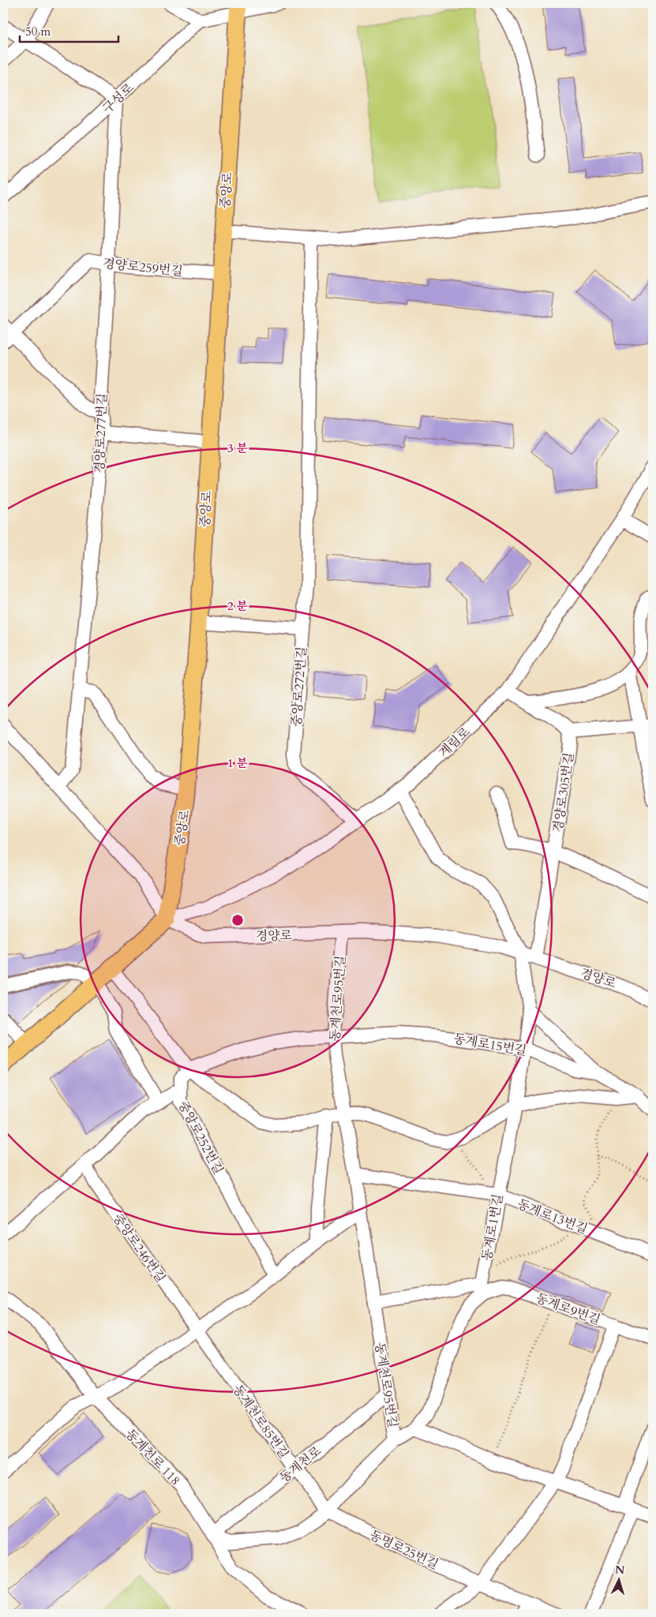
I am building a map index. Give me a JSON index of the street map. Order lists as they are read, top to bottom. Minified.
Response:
{"streets":{"main road":["중앙로"],"street":["구성로","경양로259번길","경양로277번길","중앙로272번길","계림로","경양로305번길","경양로","동계천로95번길","동계로15번길","중앙로252번길","동계로13번길","동계로1번길","중앙로246번길","동계로9번길","동계천로85번길","동계천로 118","동계천로","동명로25번길"]},"crossings":[["구성로","중앙로"],["구성로","경양로277번길"],["중앙로","경양로259번길"],["중앙로","중앙로272번길"],["중앙로","계림로"],["중앙로","경양로"],["경양로259번길","경양로277번길"],["중앙로272번길","계림로"],["계림로","경양로"],["경양로305번길","경양로"],["경양로","동계천로95번길"],["경양로","동계로1번길"],["동계천로95번길","동계로15번길"],["동계천로95번길","동계로13번길"],["동계천로95번길","동계로9번길"],["동계천로95번길","동계천로85번길"],["동계천로95번길","동계천로 118"],["동계천로95번길","동계천로"],["동계천로95번길","동명로25번길"],["동계로15번길","중앙로252번길"],["동계로15번길","동계로1번길"],["동계로13번길","동계로1번길"],["동계로1번길","동계로9번길"],["중앙로246번길","동계천로85번길"],["동계천로85번길","동계천로"],["동계천로85번길","동명로25번길"],["동계천로 118","동계천로"]],"scale_bar":"50 m","north":"top","rings":["3 분","2 분","1 분"]}
